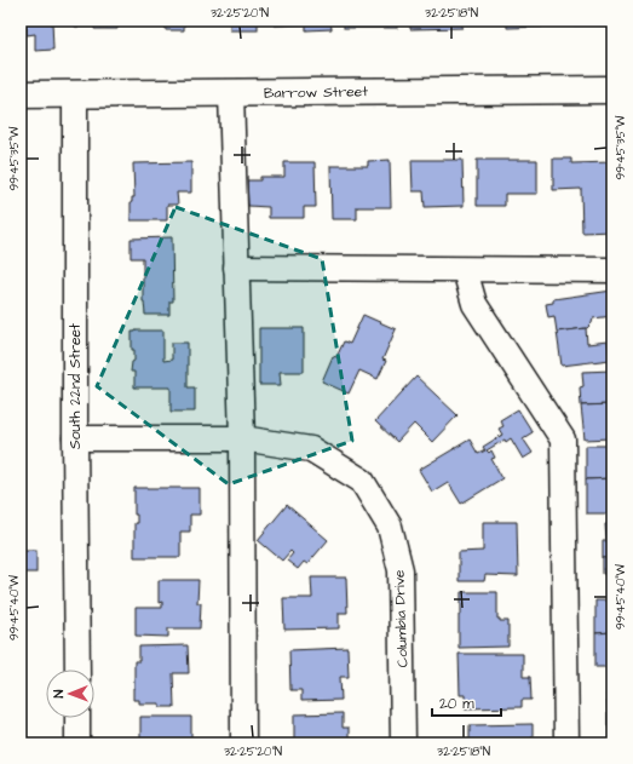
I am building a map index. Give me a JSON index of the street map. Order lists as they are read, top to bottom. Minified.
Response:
{"streets":{"main road":["Barrow Street"],"street":["South 22nd Street","Columbia Drive"]},"crossings":[["Barrow Street","South 22nd Street"],["South 22nd Street","Columbia Drive"]],"scale_bar":"20 m","north":"left","coordinates":["32°25'20\"N","32°25'18\"N","99°45'35\"W","99°45'40\"W"]}
